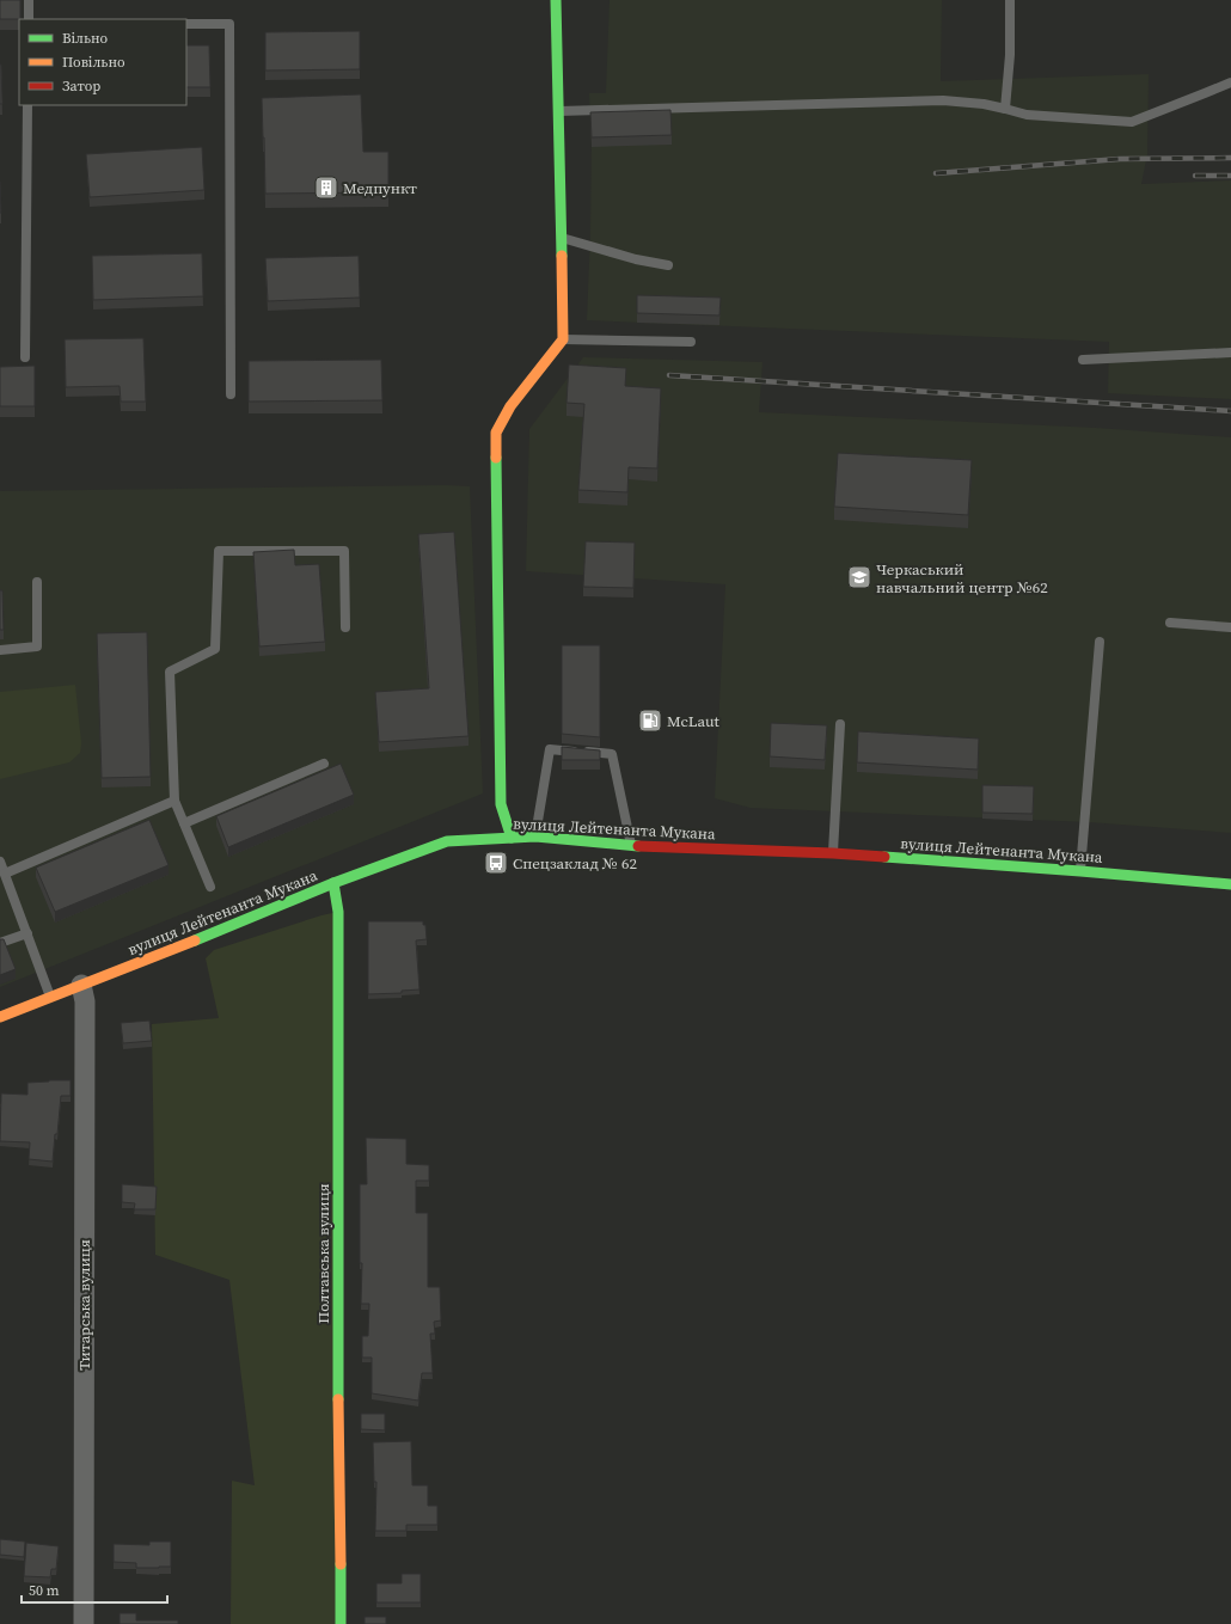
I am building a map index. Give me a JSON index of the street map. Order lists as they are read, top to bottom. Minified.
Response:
{"streets":{"street":["вулиця Лейтенанта Мукана","Полтавська вулиця","Титарська вулиця"]},"crossings":[["вулиця Лейтенанта Мукана","Полтавська вулиця"],["вулиця Лейтенанта Мукана","Титарська вулиця"]],"places":{"building":["Медпункт"],"school or university":["Черкаський навчальний центр №62"],"fuel station":["McLaut"],"bus stop":["Спецзаклад № 62"]},"legend":["Вільно","Повільно","Затор"],"scale_bar":"50 m"}
